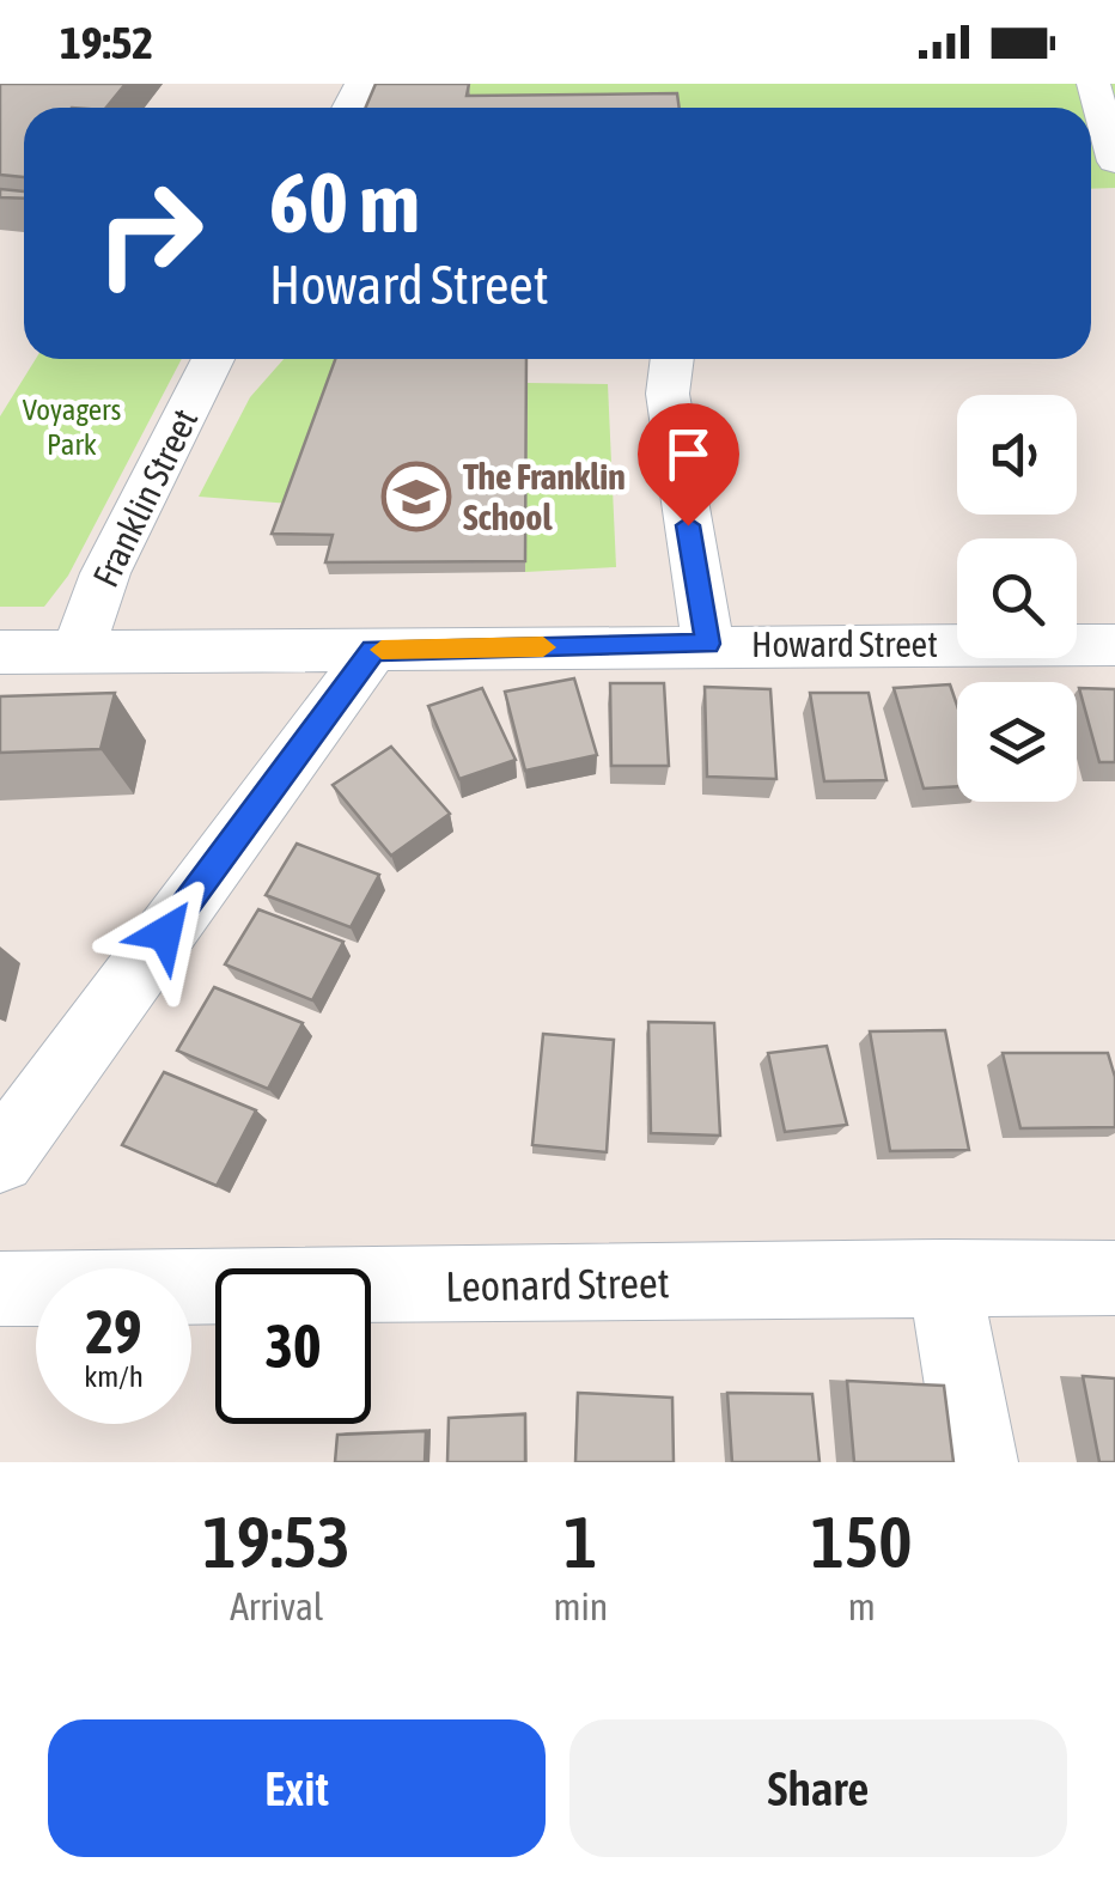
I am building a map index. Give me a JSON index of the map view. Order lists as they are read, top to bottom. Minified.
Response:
{"streets":{"street":["Franklin Street","Howard Street","Leonard Street"]},"crossings":[["Franklin Street","Howard Street"]],"parks":["Voyagers Park"],"places":{"school or university":["The Franklin School"]},"page":{"status":"19:52","turn":["60 m","Howard Street"],"speed":"29 km/h","limit":"30","eta":["19:53","Arrival","1","min","150","m"],"buttons":["Exit","Share"]}}
